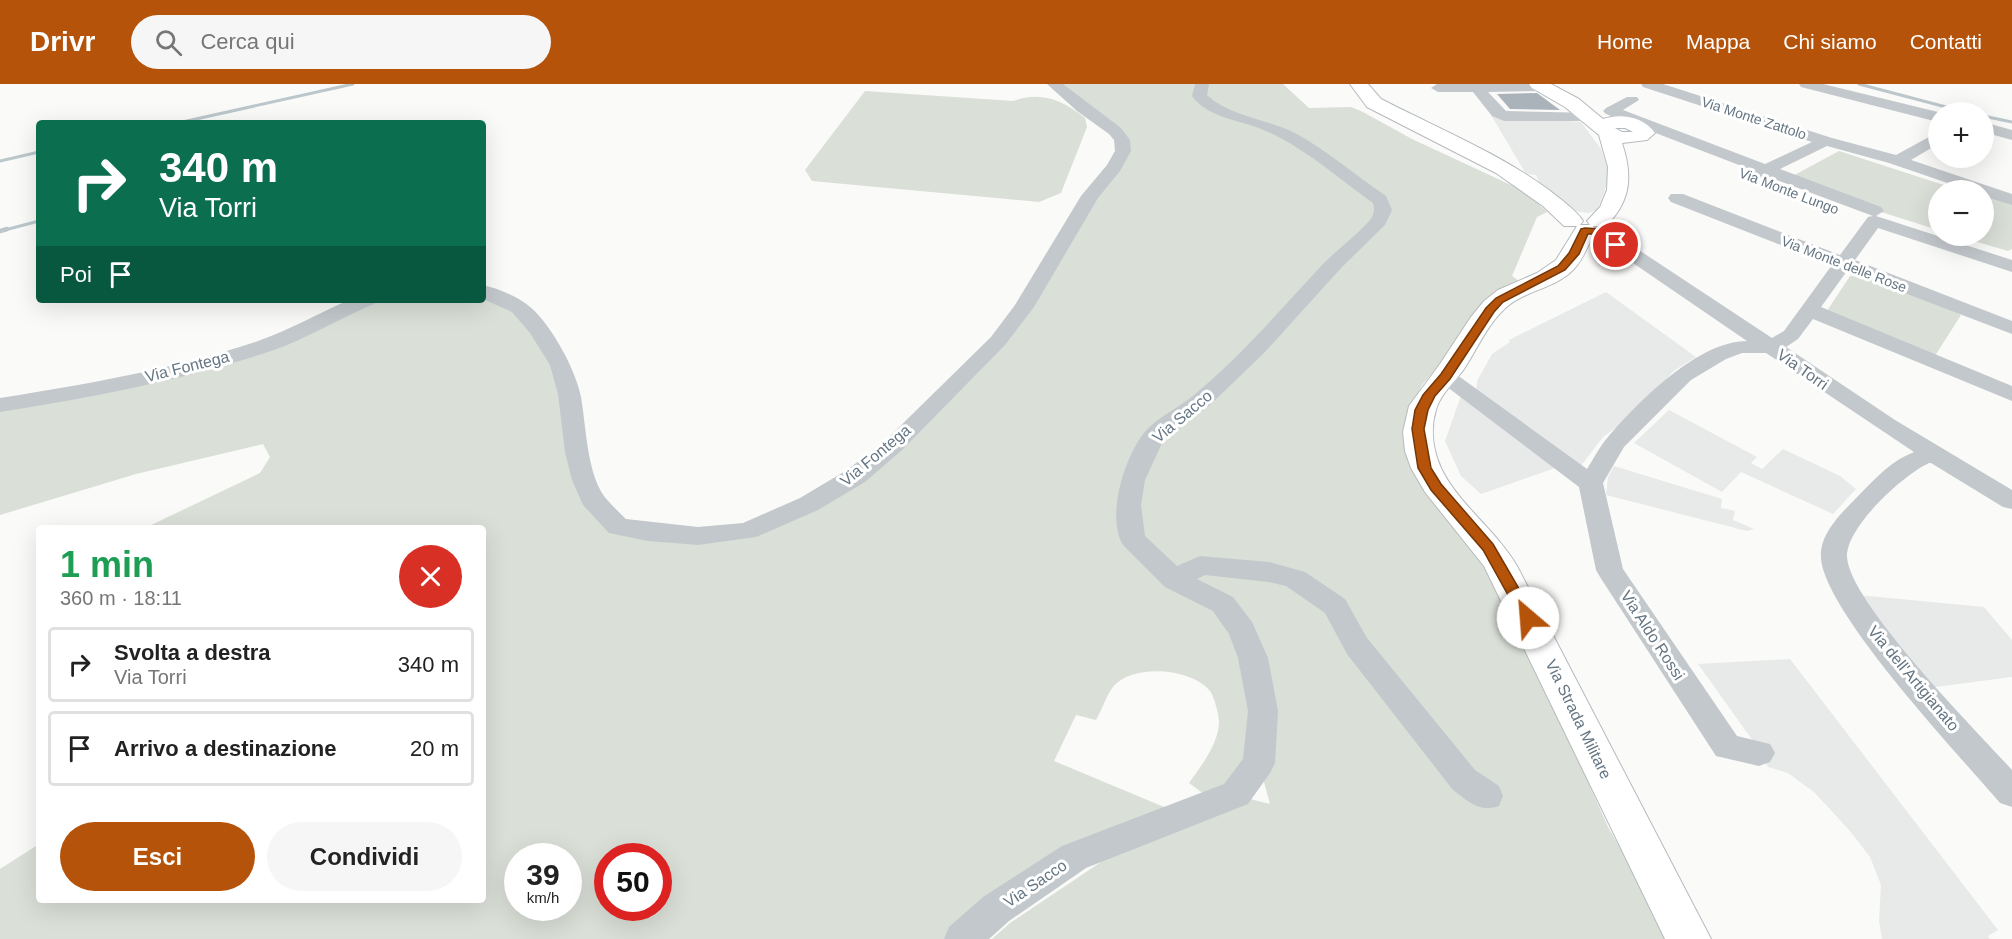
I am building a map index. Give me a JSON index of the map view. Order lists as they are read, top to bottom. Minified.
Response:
{"streets":{"main road":["Via Torri","Via Strada Militare"],"street":["Via Monte Zattolo","Via Monte Lungo","Via Monte delle Rose","Via Fontega","Via Sacco","Via Aldo Rossi","Via dell'Artigianato"]},"crossings":[["Via Monte Zattolo","Via Monte Lungo"],["Via Torri","Via dell'Artigianato"],["Via Torri","Via Strada Militare"]],"page":{"header":"Drivr","search":"Cerca qui","nav":["Home","Mappa","Chi siamo","Contatti"],"map_buttons":["+","−"],"turn":["340 m","Via Torri"],"then":"Poi","heading":["1 min","360 m · 18:11"],"list":[{"name":"Svolta a destra","note":"Via Torri","value":"340 m"},{"name":"Arrivo a destinazione","value":"20 m"}],"buttons":["Esci","Condividi"],"speed":"39 km/h","limit":"50"}}
